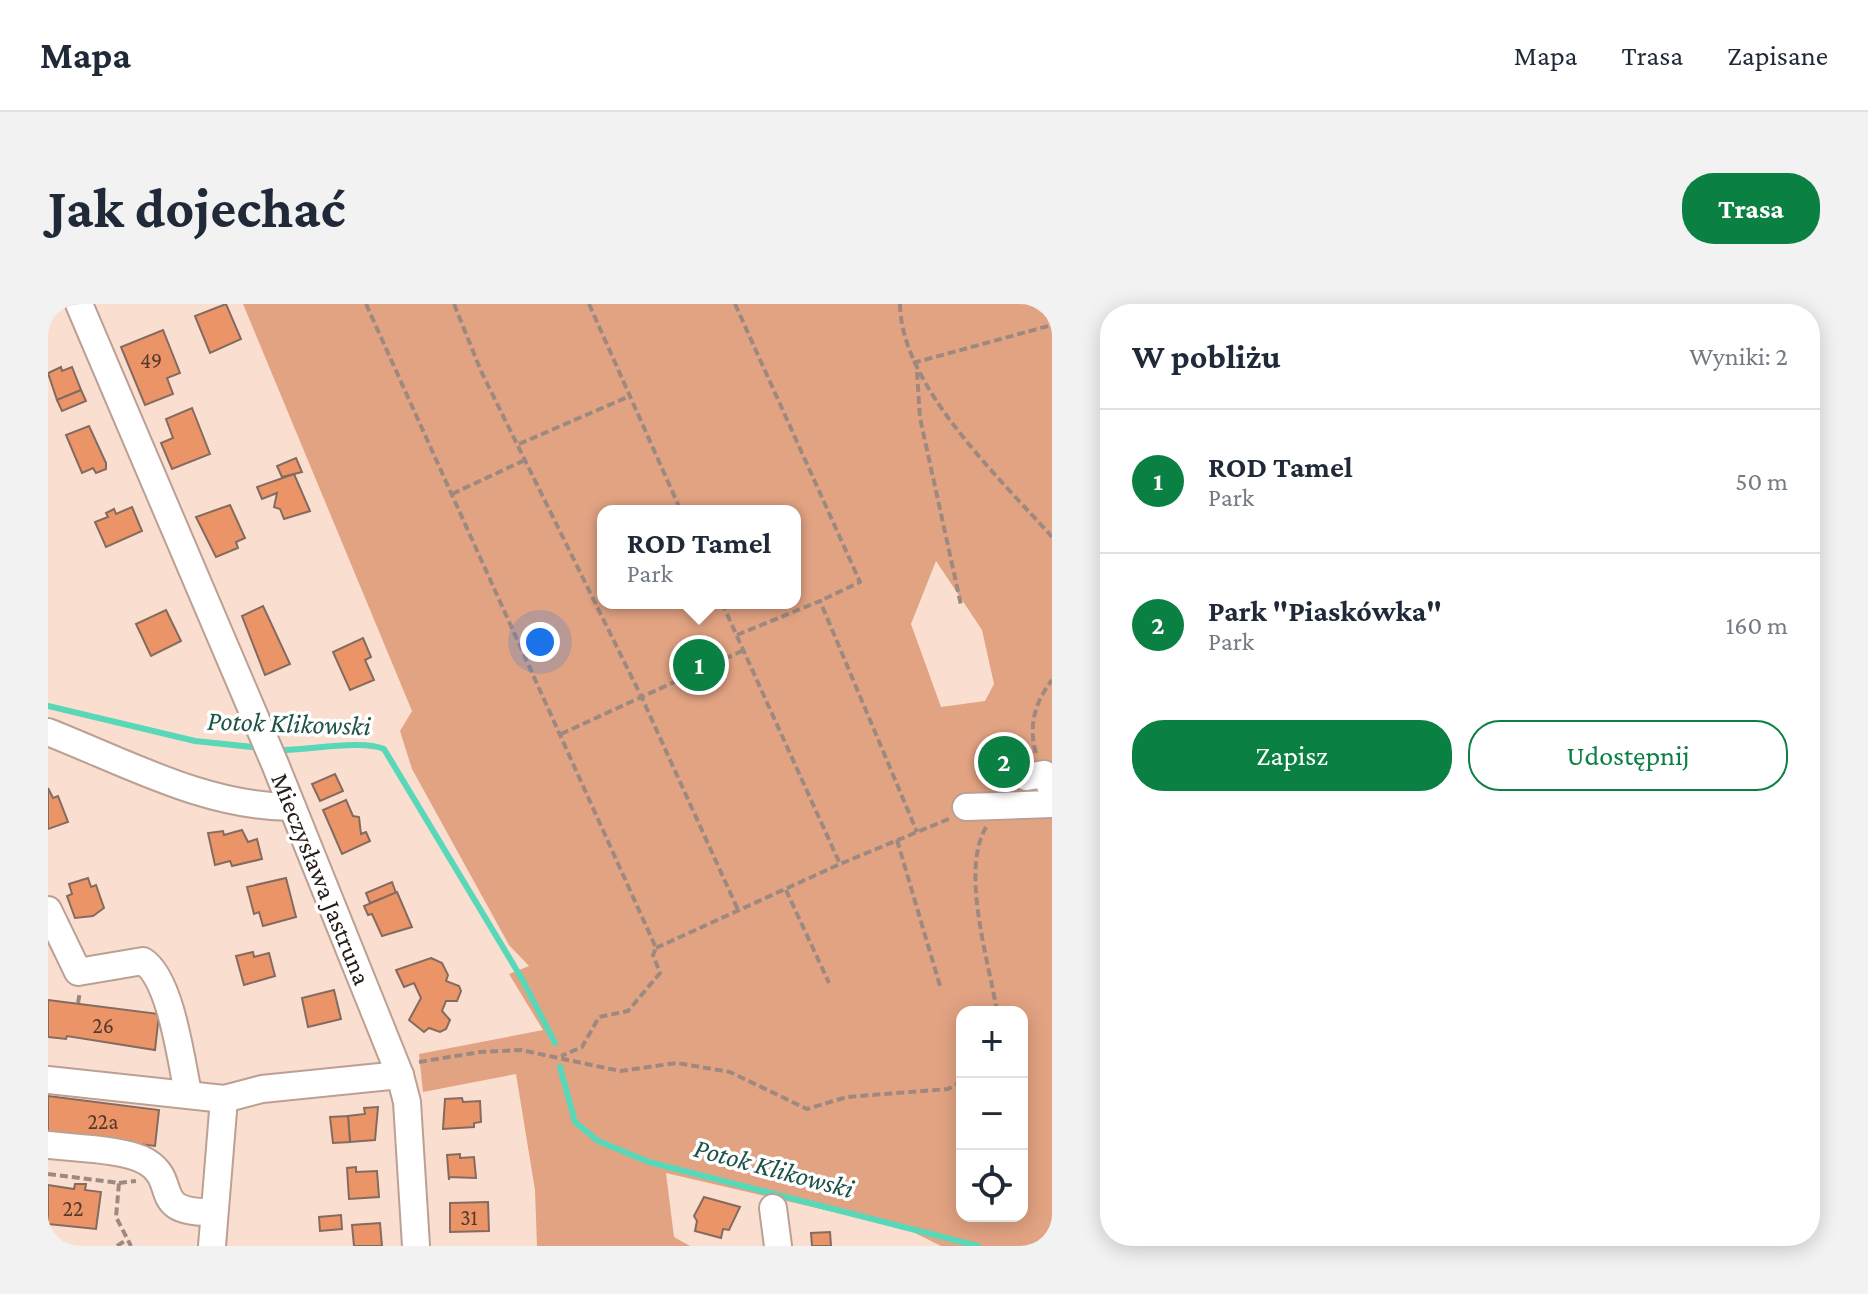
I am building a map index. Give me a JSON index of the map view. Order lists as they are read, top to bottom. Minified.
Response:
{"streets":{"street":["Mieczysława Jastruna"]},"water":["Potok Klikowski"],"house_numbers":["49","26","22a","22","31"],"page":{"header":"Mapa","nav":["Mapa","Trasa","Zapisane"],"buttons":["Trasa",["Zapisz","Udostępnij"]],"title":"Jak dojechać","heading":["W pobliżu","Wyniki: 2"],"list":[{"mark":"1","name":"ROD Tamel","note":"Park","value":"50 m"},{"mark":"2","name":"Park \"Piaskówka\"","note":"Park","value":"160 m"}],"popup":["ROD Tamel","Park"],"pins":["1","2"],"map_buttons":["+","−"]}}
